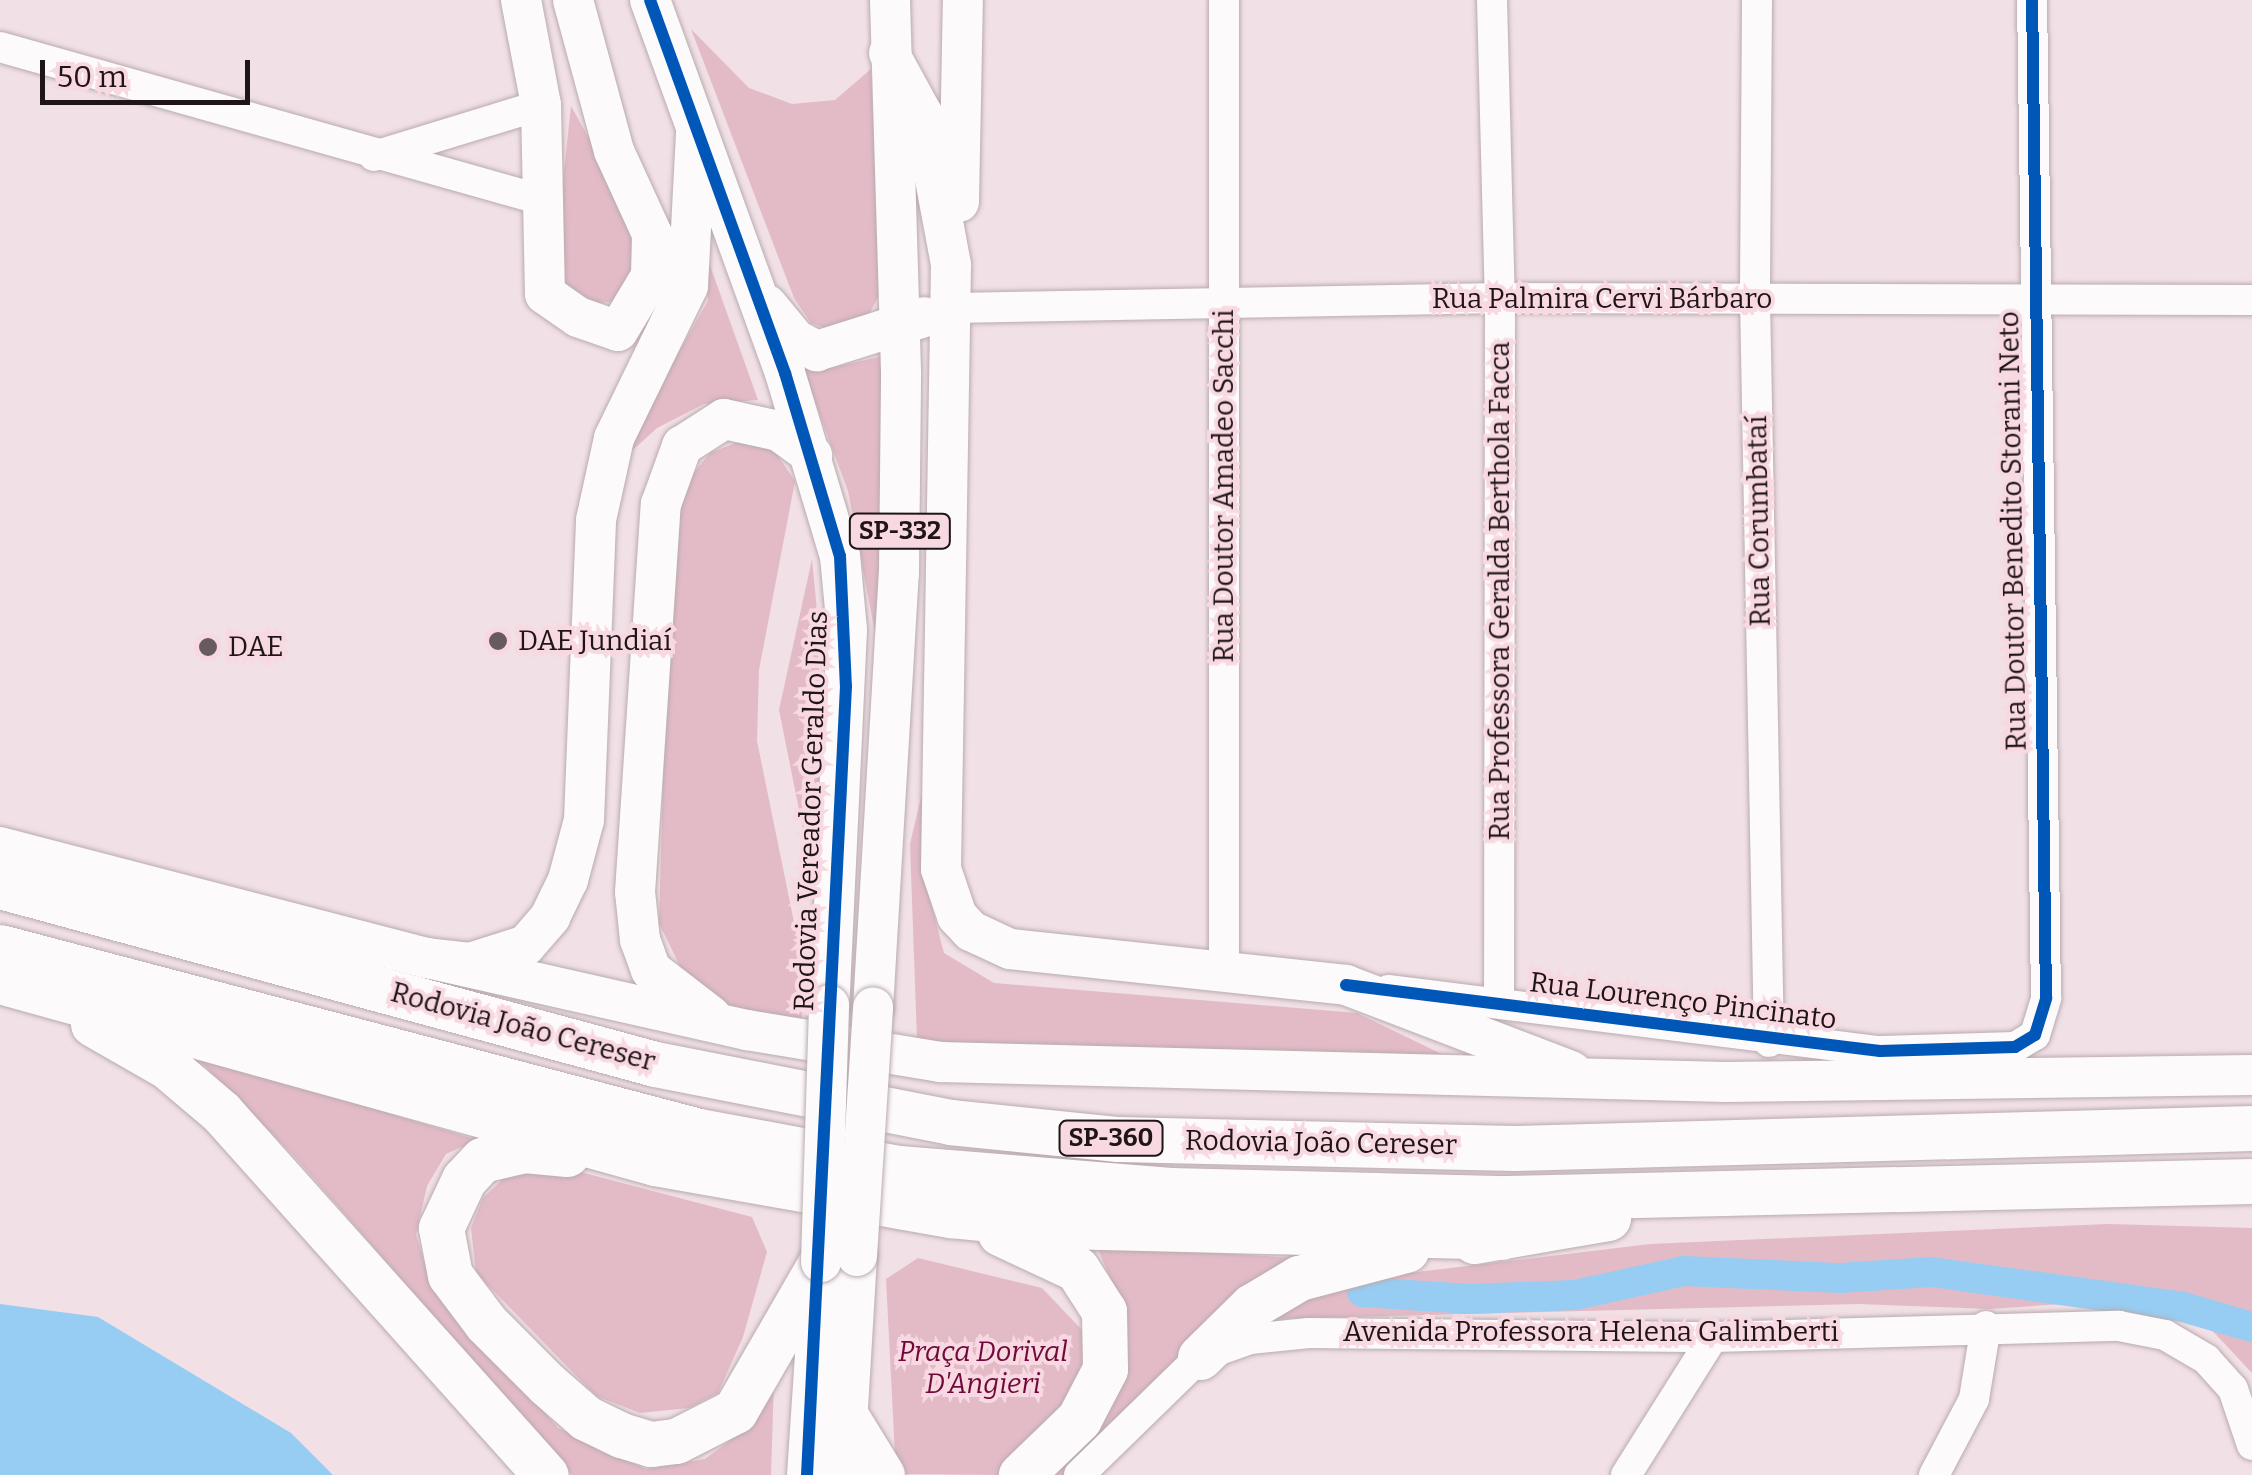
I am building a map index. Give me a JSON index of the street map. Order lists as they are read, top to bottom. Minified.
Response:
{"streets":{"highway":["Rodovia João Cereser","SP-360"],"main road":["SP-332","Rodovia Vereador Geraldo Dias","Rua Lourenço Pincinato"],"street":["Rua Palmira Cervi Bárbaro","Rua Doutor Amadeo Sacchi","Rua Corumbataí","Rua Doutor Benedito Storani Neto","Rua Professora Geralda Berthola Facca","Avenida Professora Helena Galimberti"]},"crossings":[["Rua Palmira Cervi Bárbaro","Rua Doutor Amadeo Sacchi"],["Rua Palmira Cervi Bárbaro","Rua Corumbataí"],["Rua Palmira Cervi Bárbaro","Rua Doutor Benedito Storani Neto"],["Rua Palmira Cervi Bárbaro","Rua Professora Geralda Berthola Facca"],["Rua Doutor Amadeo Sacchi","Rua Lourenço Pincinato"],["Rua Corumbataí","Rua Lourenço Pincinato"],["Rua Doutor Benedito Storani Neto","Rua Lourenço Pincinato"],["Rua Professora Geralda Berthola Facca","Rua Lourenço Pincinato"]],"parks":["Praça Dorival D'Angieri"],"places":["DAE Jundiaí","DAE"],"scale_bar":"50 m"}
